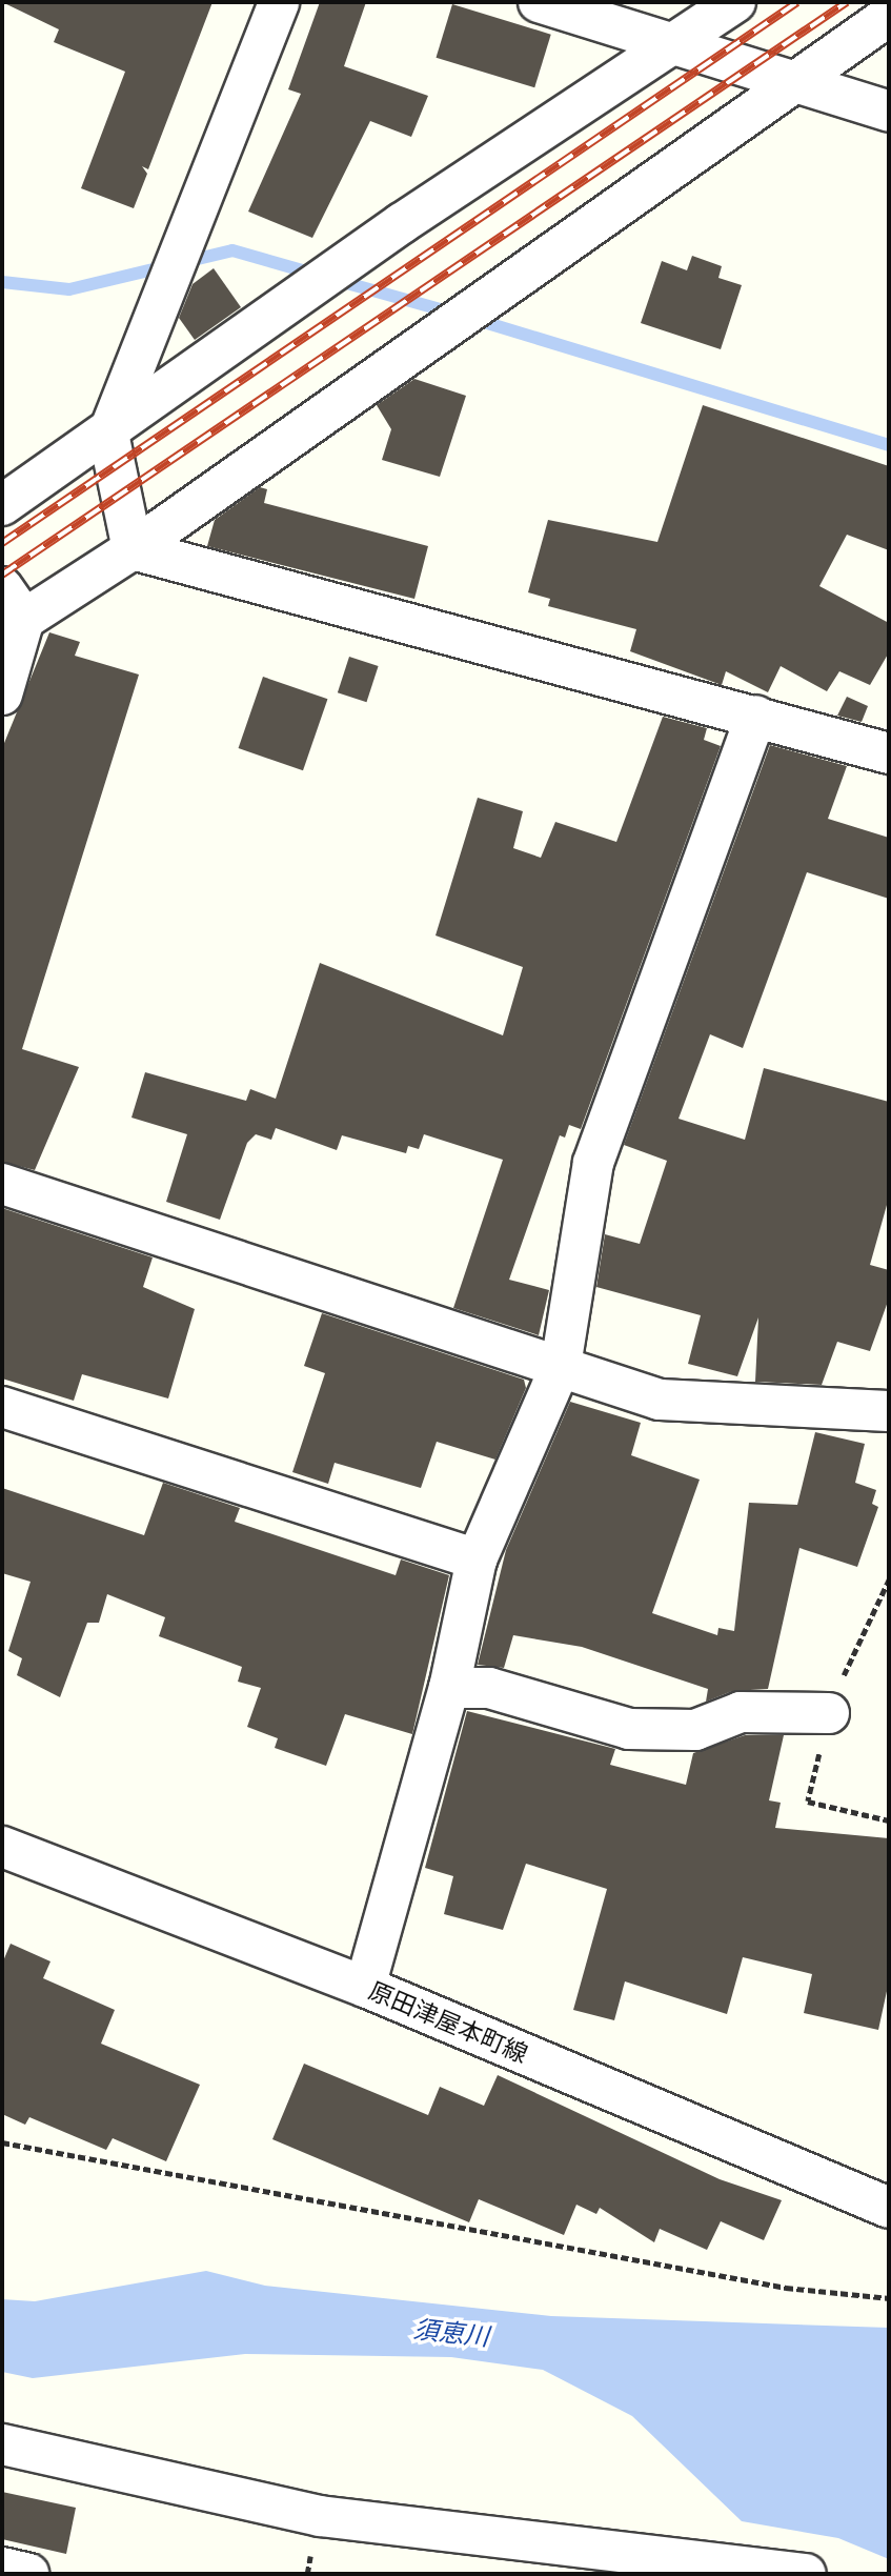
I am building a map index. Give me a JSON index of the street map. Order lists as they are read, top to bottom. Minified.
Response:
{"streets":{"street":["原田津屋本町線"]},"water":["須恵川"]}
